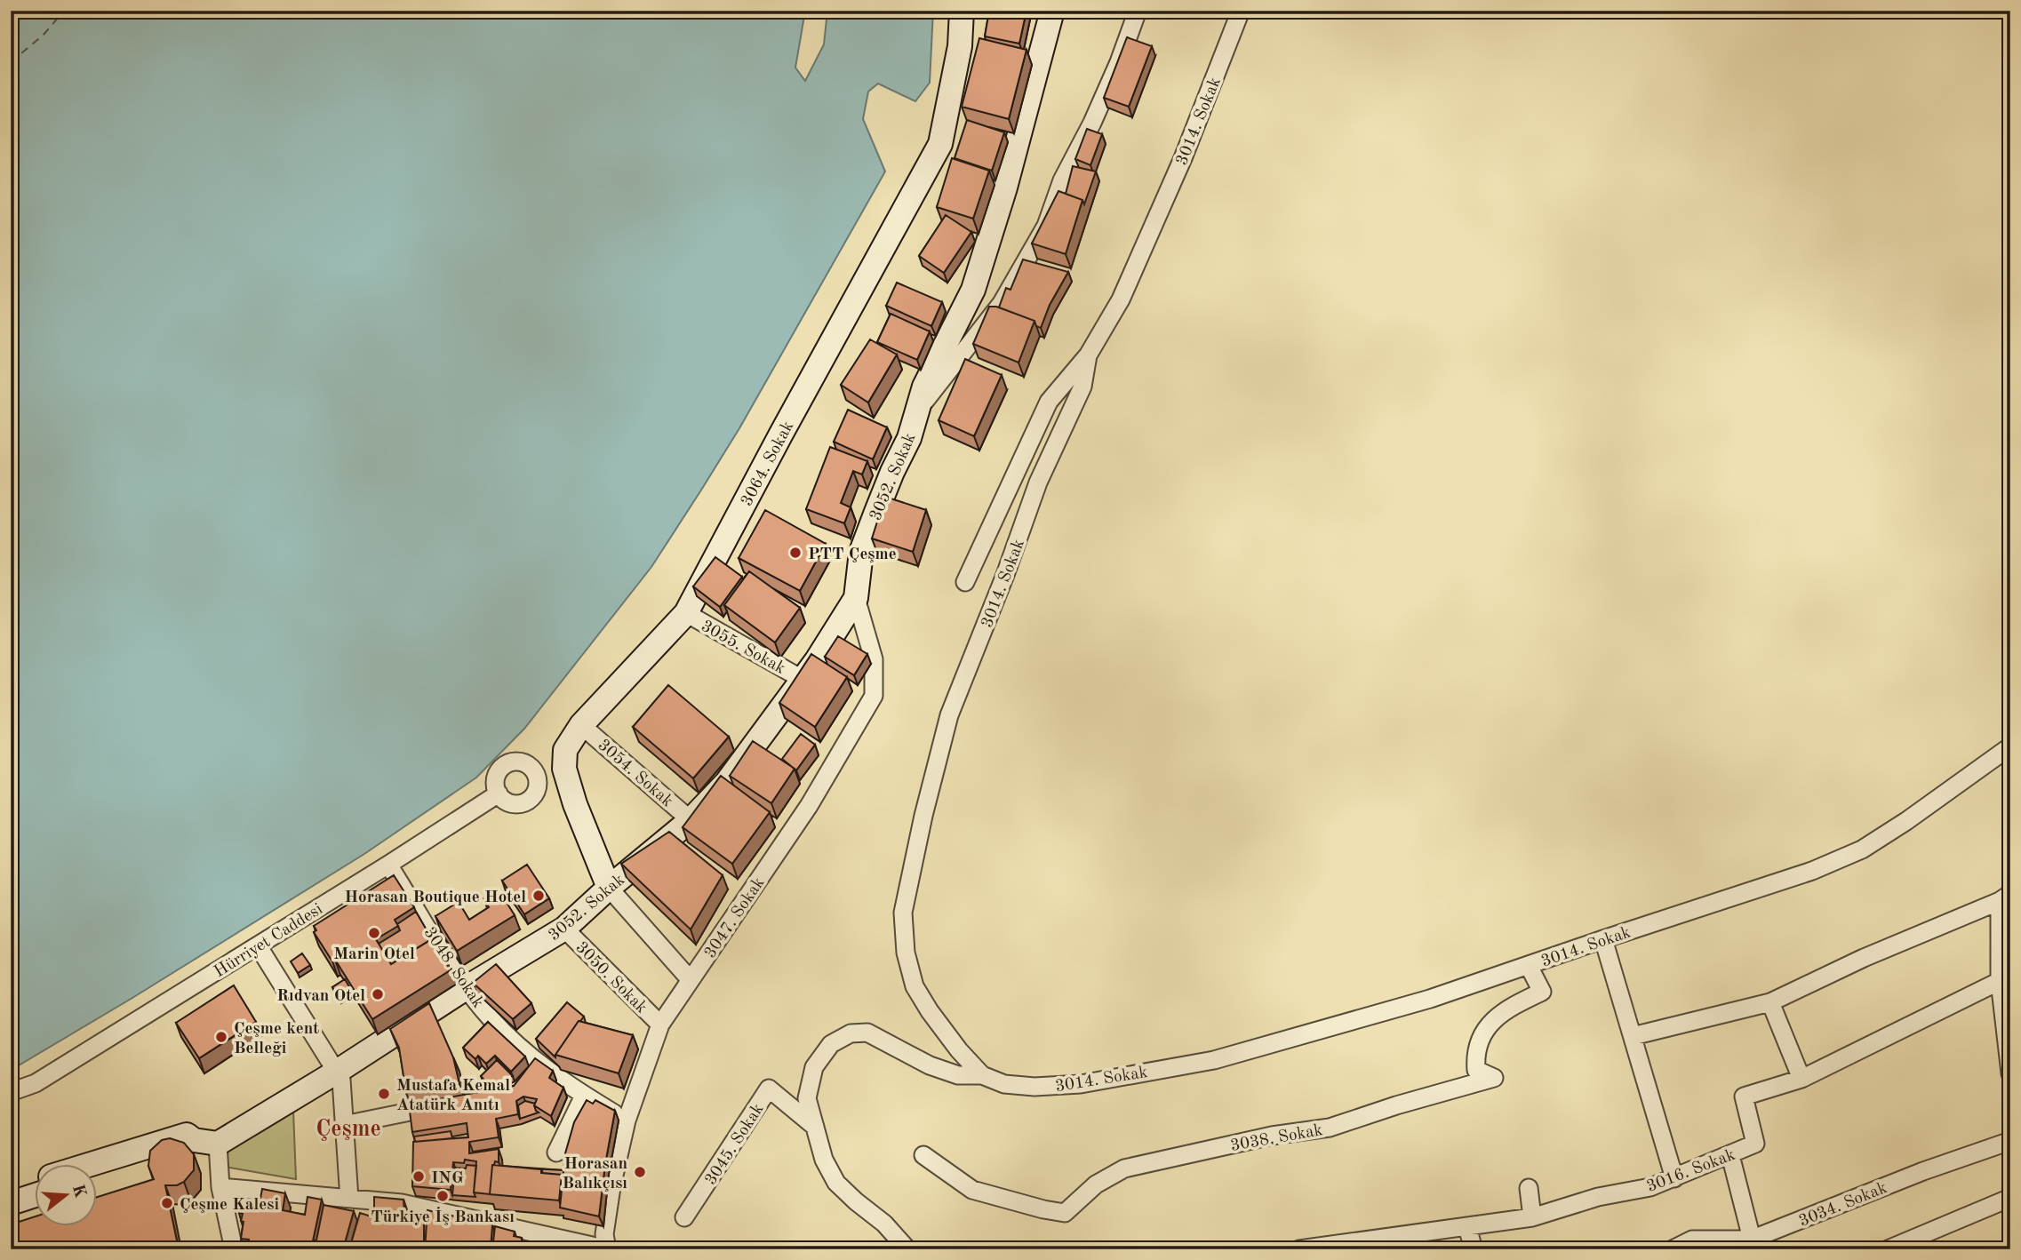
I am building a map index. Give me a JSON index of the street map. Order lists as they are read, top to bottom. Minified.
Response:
{"streets":{"street":["3014. Sokak","3064. Sokak","3052. Sokak","3055. Sokak","3054. Sokak","3047. Sokak","Hürriyet Caddesi","3048. Sokak","3050. Sokak","3038. Sokak","3045. Sokak","3016. Sokak","3034. Sokak"]},"crossings":[["3014. Sokak","3038. Sokak"],["3064. Sokak","3052. Sokak"],["3064. Sokak","3055. Sokak"],["3064. Sokak","3054. Sokak"],["3052. Sokak","3055. Sokak"],["3052. Sokak","3054. Sokak"],["3052. Sokak","3047. Sokak"],["3052. Sokak","3048. Sokak"],["3052. Sokak","3050. Sokak"],["3047. Sokak","3048. Sokak"],["3047. Sokak","3050. Sokak"],["Hürriyet Caddesi","3048. Sokak"]],"districts":["Çeşme"],"places":["PTT Çeşme","Horasan Boutique Hotel","Marin Otel","Rıdvan Otel","Çeşme kent Belleği","Mustafa Kemal Atatürk Anıtı","Horasan Balıkçısı","ING","Türkiye İş Bankası","Çeşme Kalesi"],"north":"right"}
